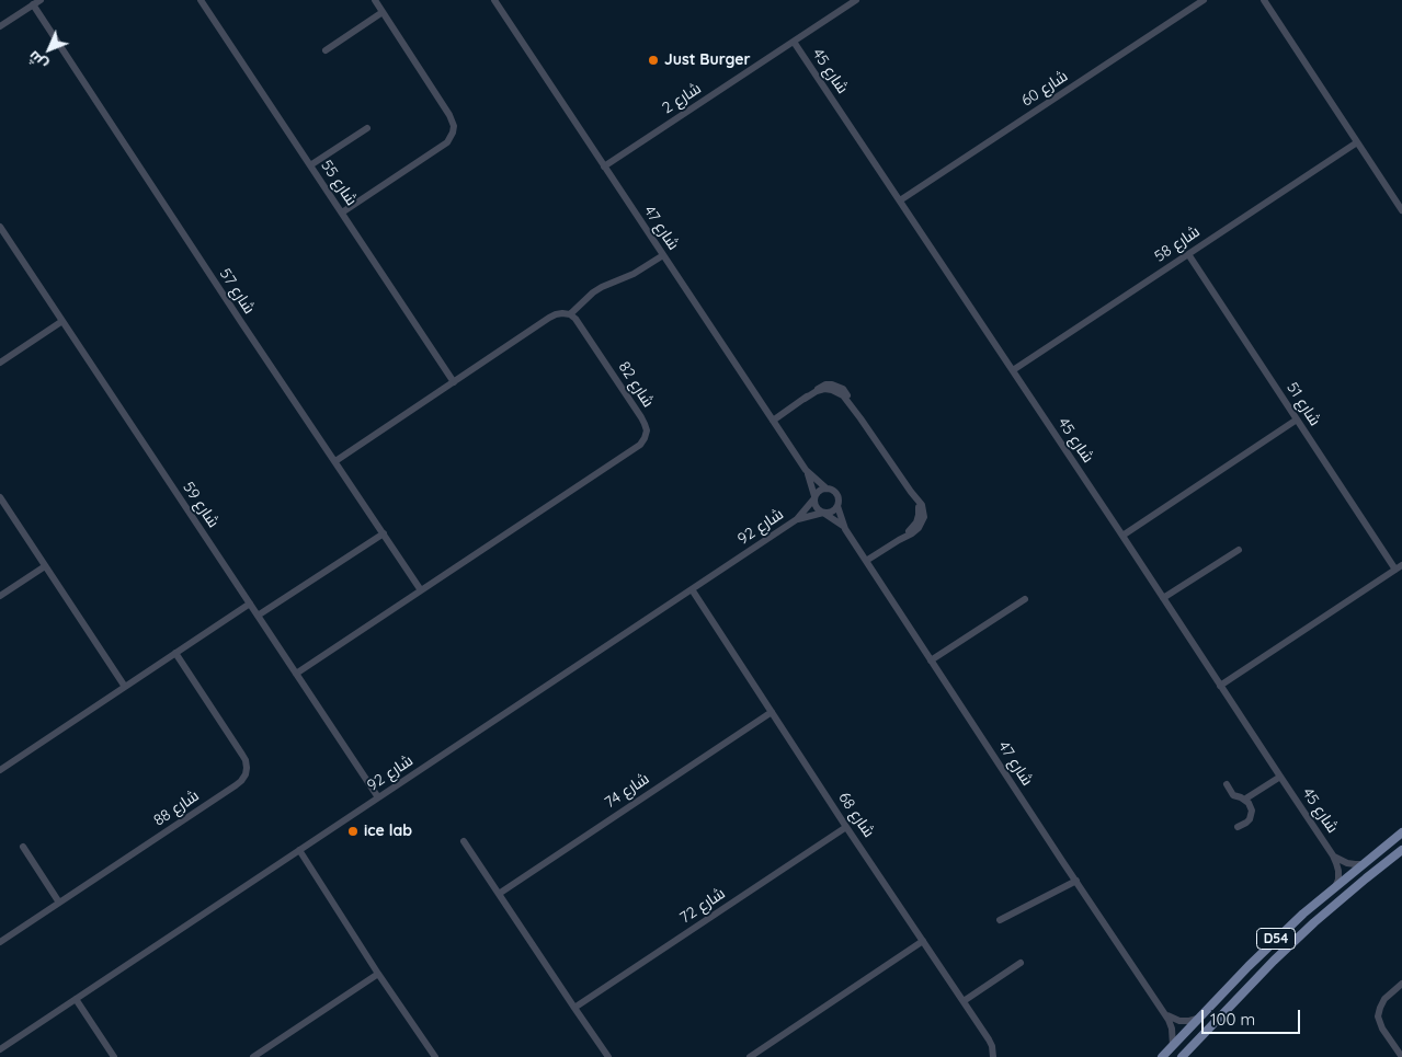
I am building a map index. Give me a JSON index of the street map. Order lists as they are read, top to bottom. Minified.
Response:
{"streets":{"main road":["D54"],"street":["شارع 45","شارع 60","شارع 2","شارع 55","شارع 47","شارع 58","شارع 57","شارع 82","شارع 51","شارع 59","شارع 92","شارع 74","شارع 88","شارع 68","شارع 72"]},"crossings":[["شارع 45","شارع 60"],["شارع 45","شارع 2"],["شارع 45","شارع 58"],["شارع 45","D54"],["شارع 2","شارع 47"],["شارع 47","شارع 92"],["شارع 47","D54"],["شارع 58","شارع 51"],["شارع 57","شارع 82"],["شارع 82","شارع 59"],["شارع 59","شارع 92"],["شارع 92","شارع 68"],["شارع 74","شارع 68"],["شارع 68","شارع 72"]],"places":["Just Burger","ice lab"],"scale_bar":"100 m","north":"bottom left"}
